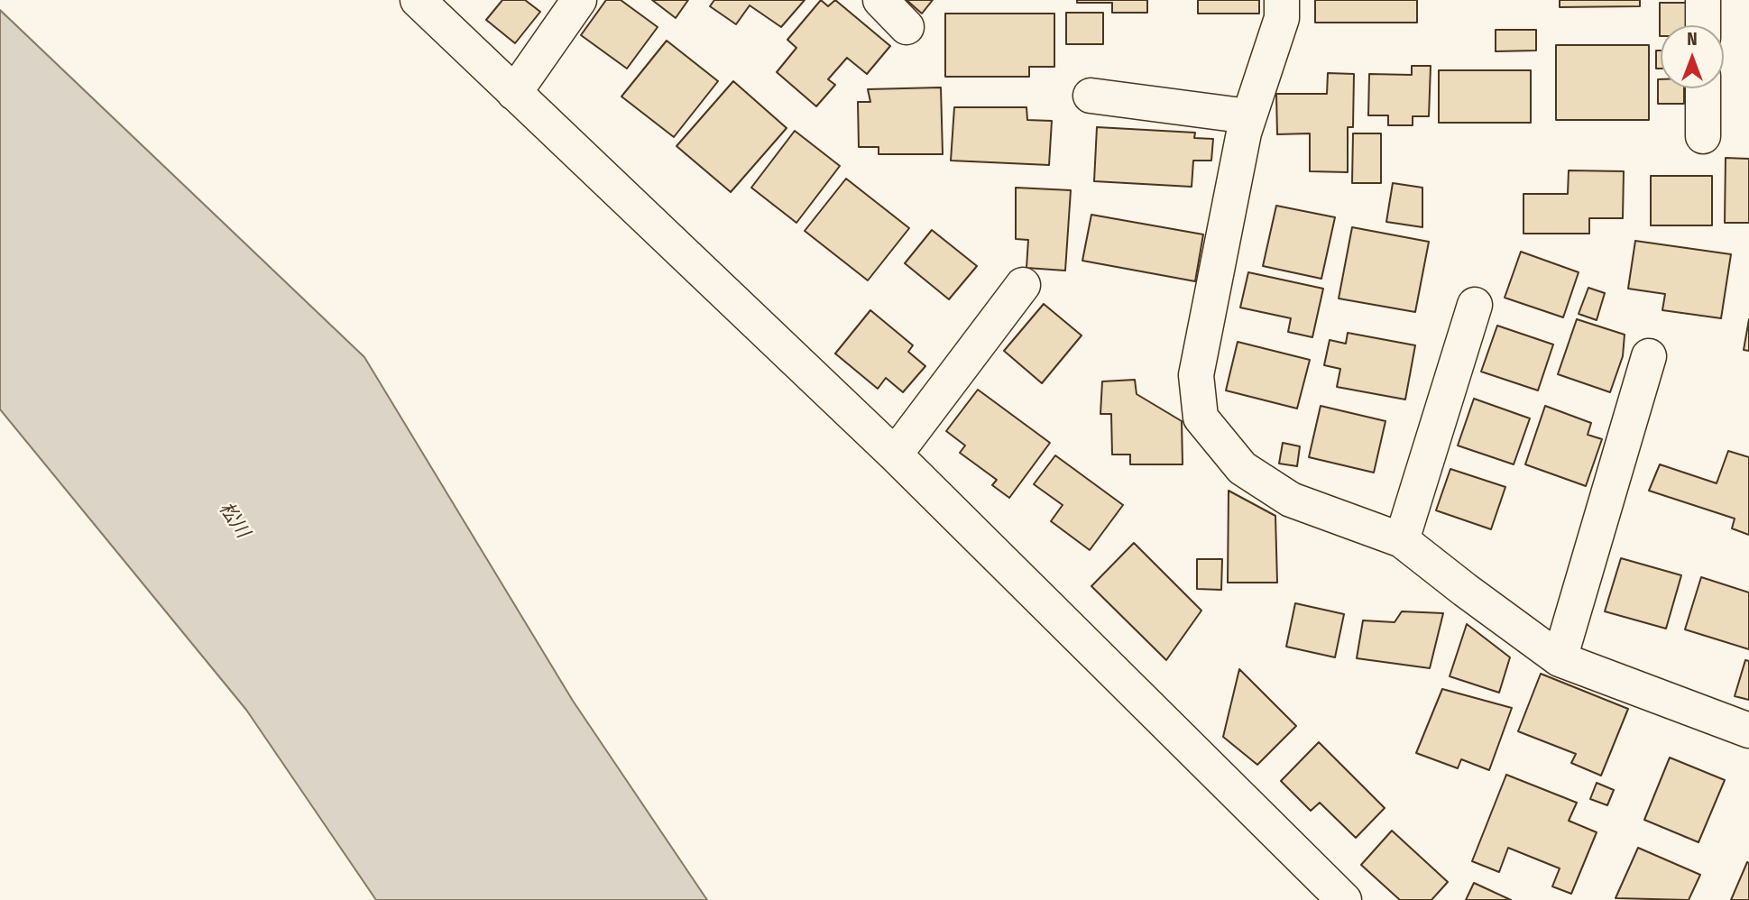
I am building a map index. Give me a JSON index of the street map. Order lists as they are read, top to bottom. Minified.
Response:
{"water":["松川"],"north":"top"}
